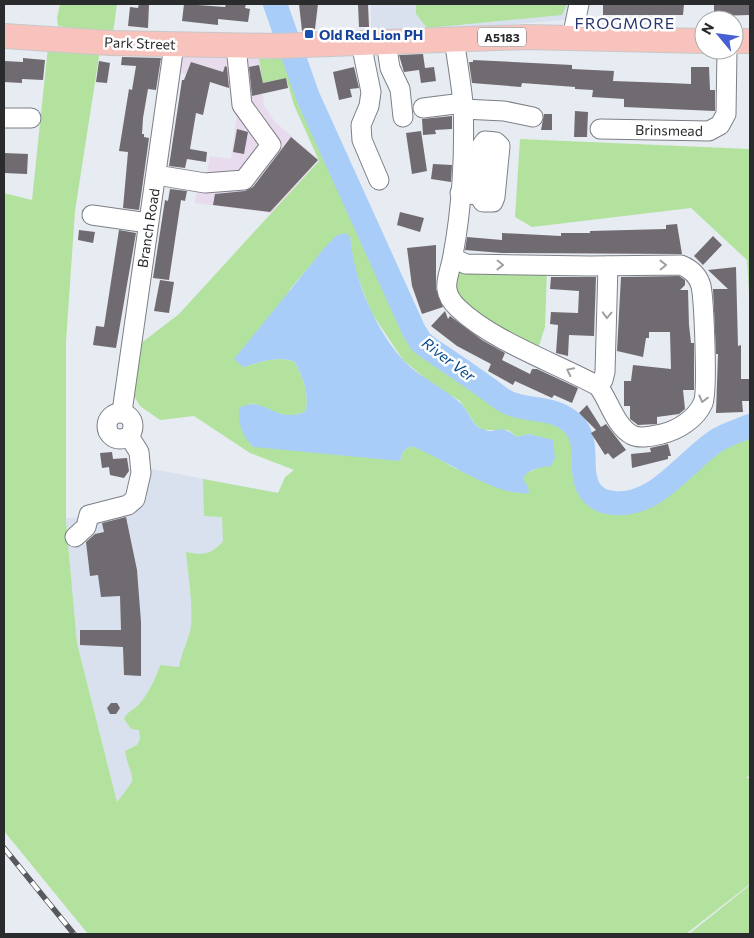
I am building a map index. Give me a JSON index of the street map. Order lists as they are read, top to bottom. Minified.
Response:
{"streets":{"main road":["A5183","Park Street"],"street":["Brinsmead","Branch Road"]},"crossings":[["A5183","Park Street"],["Park Street","Branch Road"]],"districts":["FROGMORE"],"water":["River Ver"],"places":{"transit":["Old Red Lion PH"]},"north":"top left"}
